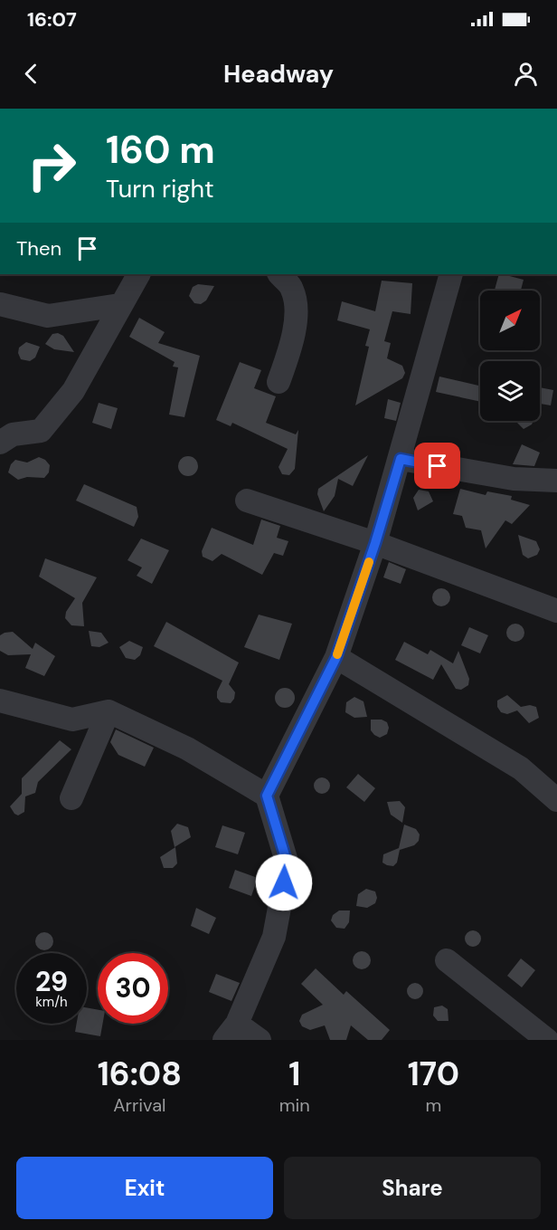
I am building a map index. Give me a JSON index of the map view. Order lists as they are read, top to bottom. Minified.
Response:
{"north":"top right","page":{"status":"16:07","header":"Headway","turn":["160 m","Turn right"],"then":"Then","speed":"29 km/h","limit":"30","eta":["16:08","Arrival","1","min","170","m"],"buttons":["Exit","Share"]}}
